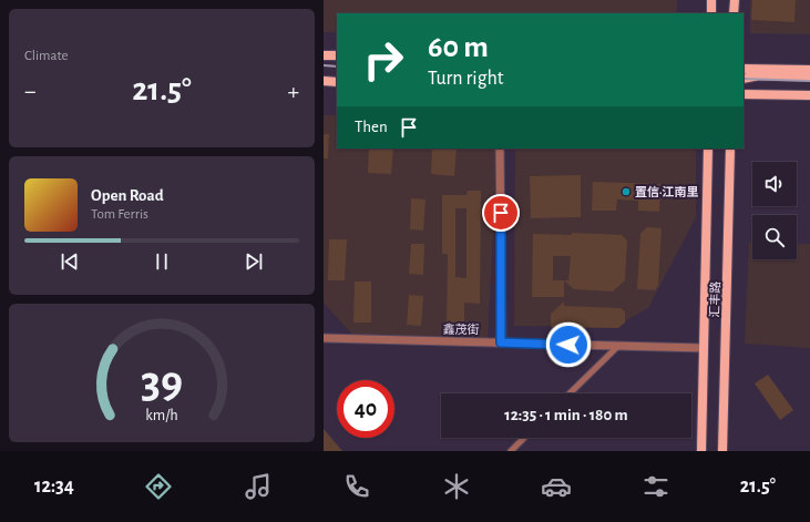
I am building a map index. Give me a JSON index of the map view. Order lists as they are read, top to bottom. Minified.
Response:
{"streets":{"main road":["汇丰路"],"street":["鑫茂街"]},"crossings":[["汇丰路","鑫茂街"]],"places":["置信·江南里"],"page":{"tile":"Climate","turn":["60 m","Turn right"],"heat":["−","21.5°","+"],"then":"Then","song":["Open Road","Tom Ferris"],"limit":"40","trip":"12:35 · 1 min · 180 m","tabs":["12:34","21.5°"],"gauge":["39","km/h"]}}
